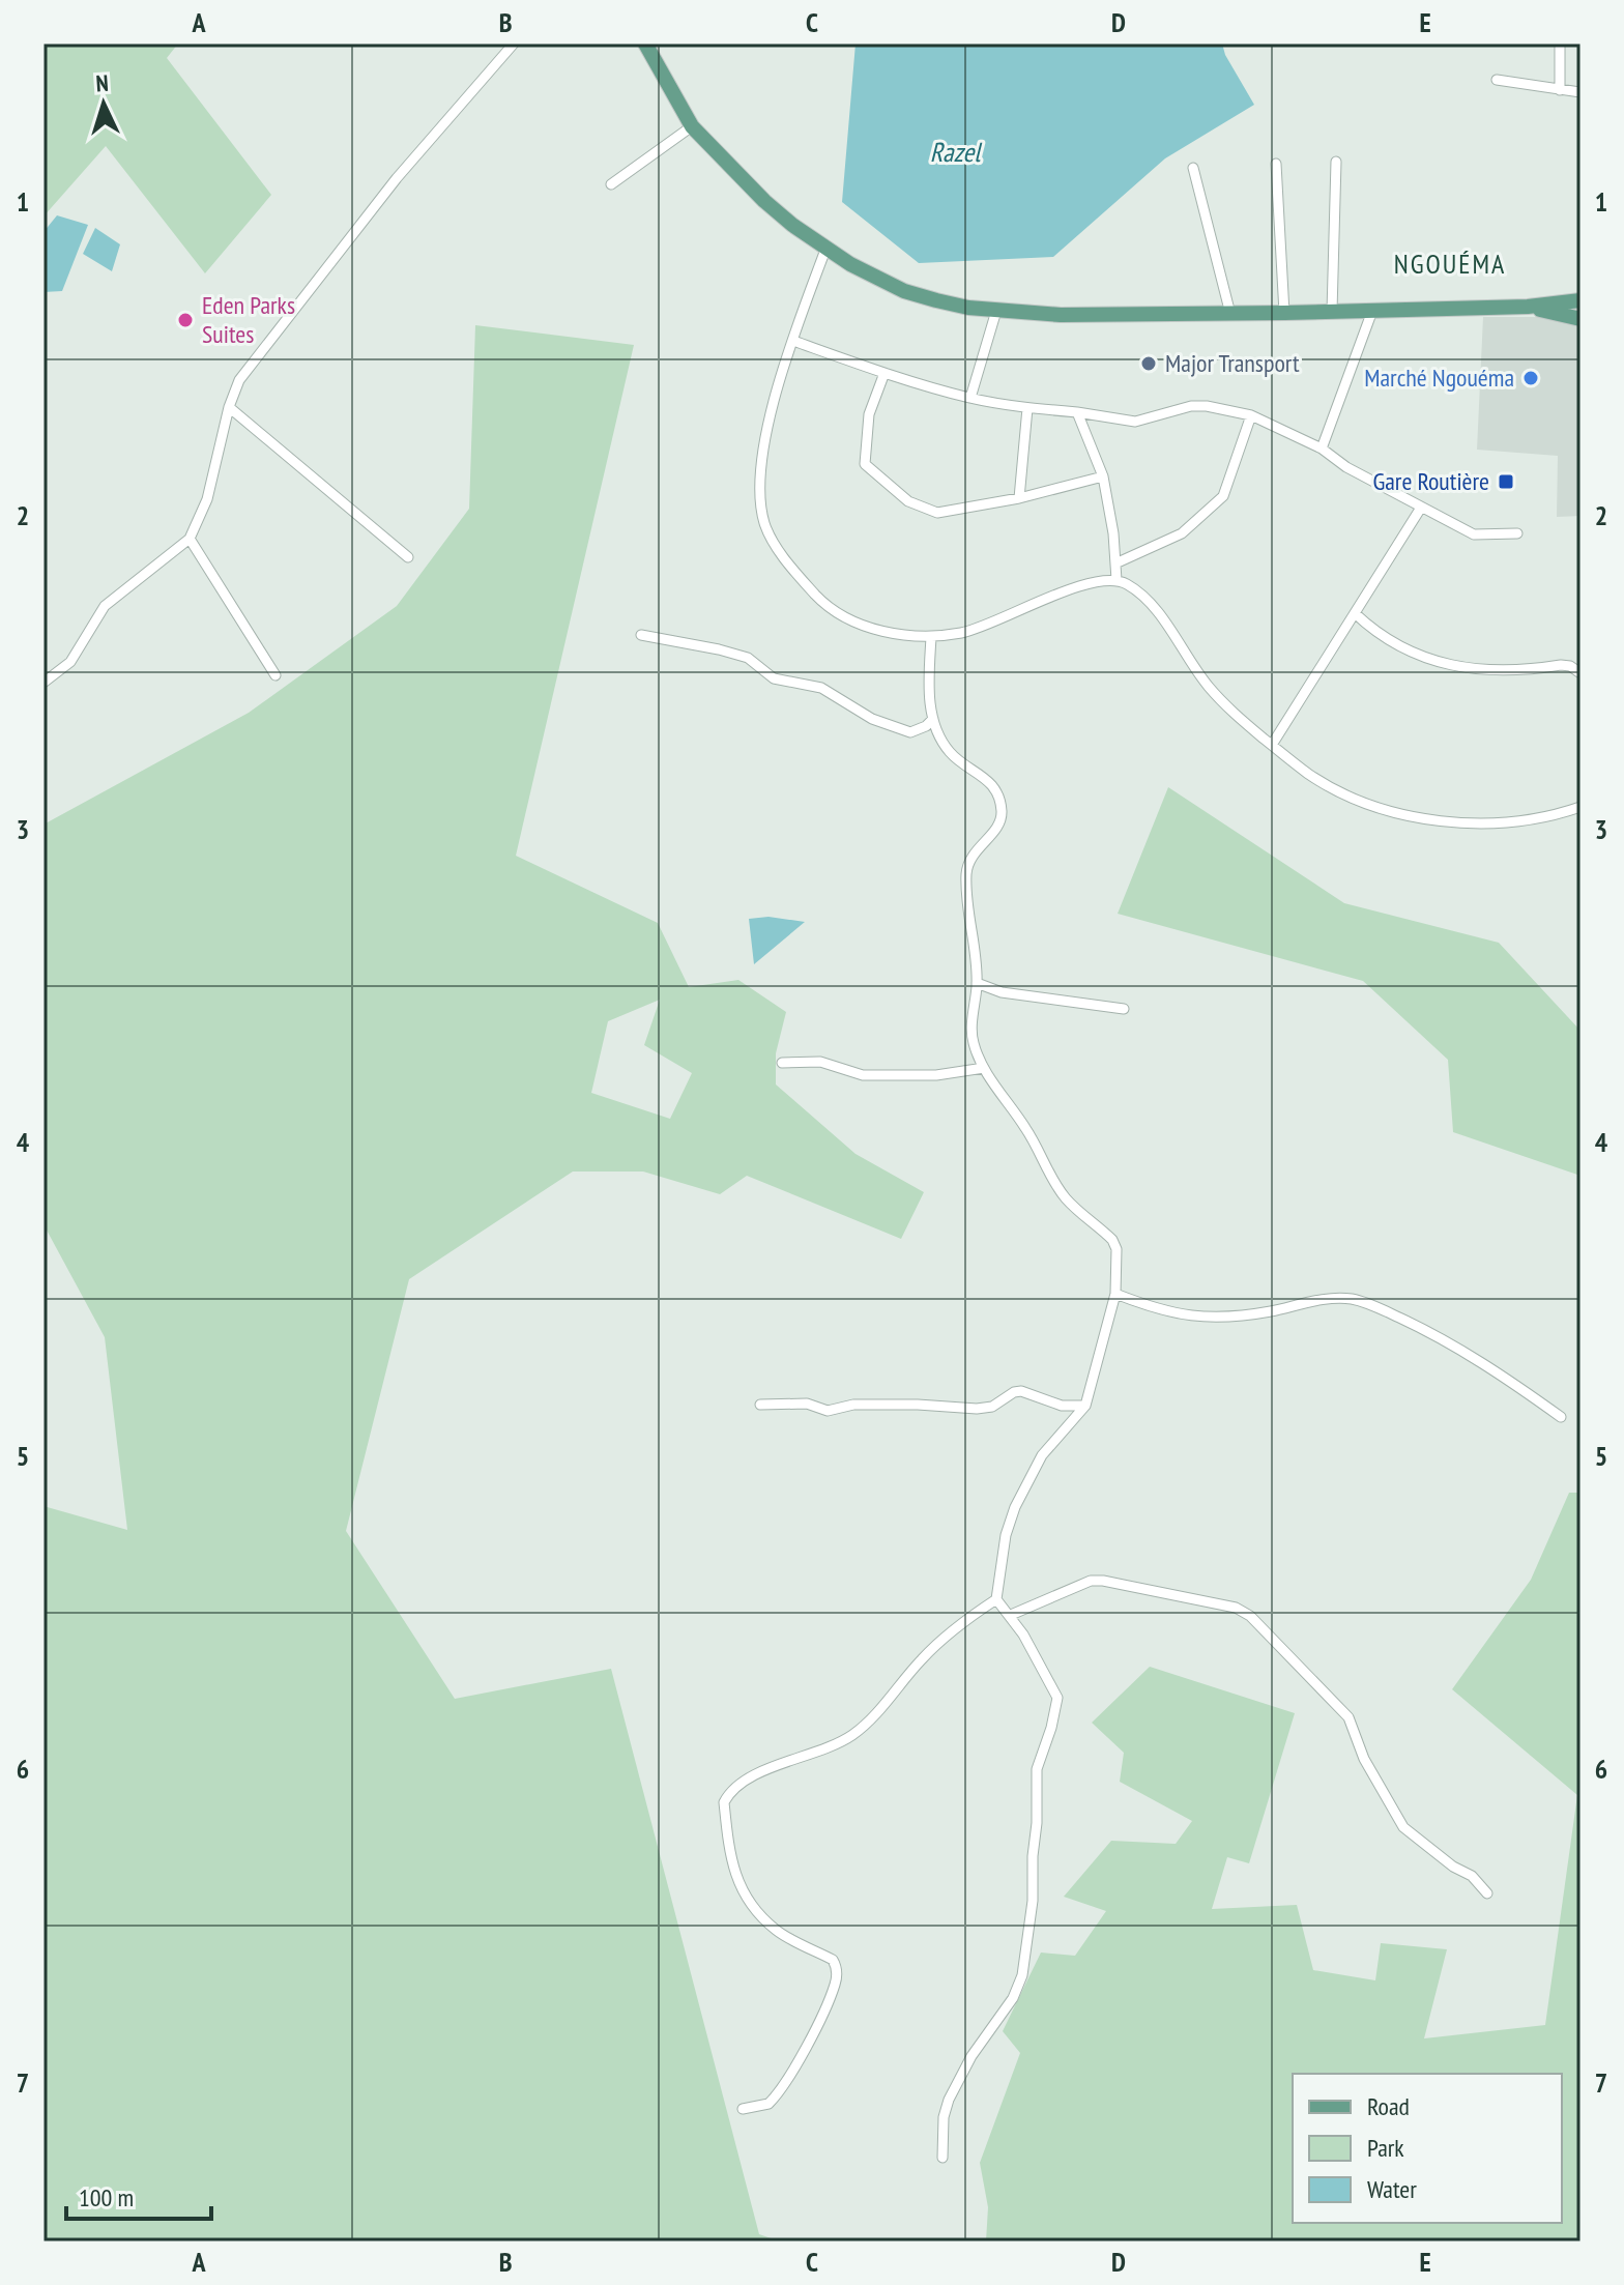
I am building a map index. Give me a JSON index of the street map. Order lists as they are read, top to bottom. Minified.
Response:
{"districts":["NGOUÉMA"],"water":["Razel"],"places":{"other":["Eden Parks Suites","Major Transport","Marché Ngouéma"],"transit":["Gare Routière"]},"legend":["Road","Park","Water"],"scale_bar":"100 m","north":"top","grid":{"columns":["A","B","C","D","E"],"rows":["1","2","3","4","5","6","7"]}}
